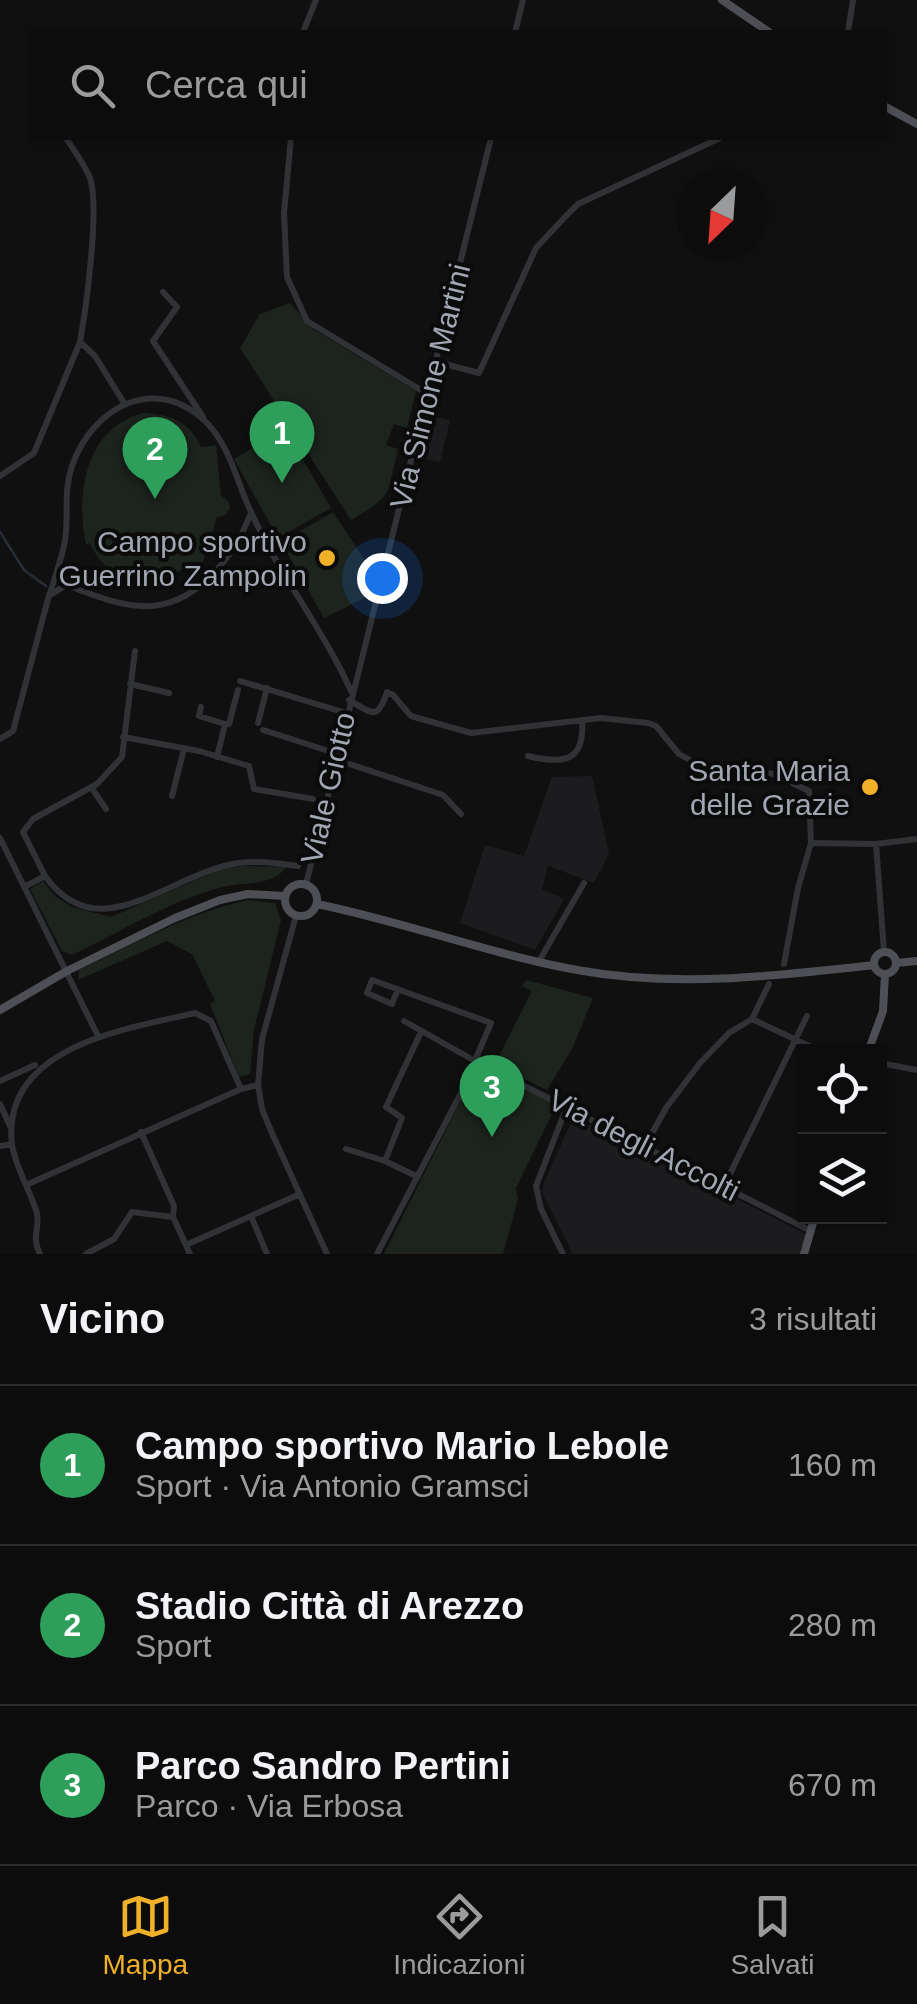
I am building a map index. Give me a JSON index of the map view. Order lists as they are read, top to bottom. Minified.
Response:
{"streets":{"street":["Via Simone Martini","Viale Giotto","Via degli Accolti"]},"crossings":[["Via Simone Martini","Viale Giotto"]],"places":["Campo sportivo Guerrino Zampolin","Santa Maria delle Grazie"],"north":"bottom left","page":{"search":"Cerca qui","pins":["1","2","3"],"heading":["Vicino","3 risultati"],"list":[{"mark":"1","name":"Campo sportivo Mario Lebole","note":"Sport · Via Antonio Gramsci","value":"160 m"},{"mark":"2","name":"Stadio Città di Arezzo","note":"Sport","value":"280 m"},{"mark":"3","name":"Parco Sandro Pertini","note":"Parco · Via Erbosa","value":"670 m"}],"nav":["Mappa","Indicazioni","Salvati"]}}
